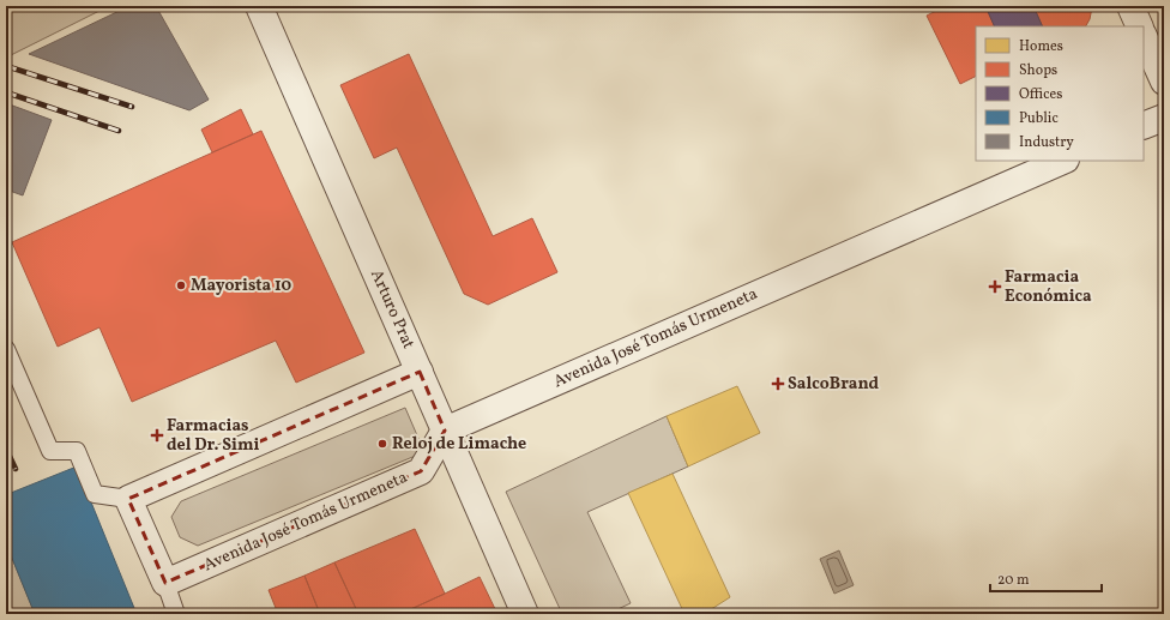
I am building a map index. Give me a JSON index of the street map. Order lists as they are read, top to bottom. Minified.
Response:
{"streets":{"street":["Arturo Prat","Avenida José Tomás Urmeneta"]},"crossings":[["Arturo Prat","Avenida José Tomás Urmeneta"]],"places":{"other":["Mayorista 10","Reloj de Limache"],"health":["Farmacia Económica","SalcoBrand","Farmacias del Dr. Simi"]},"legend":["Homes","Shops","Offices","Public","Industry"],"scale_bar":"20 m"}
